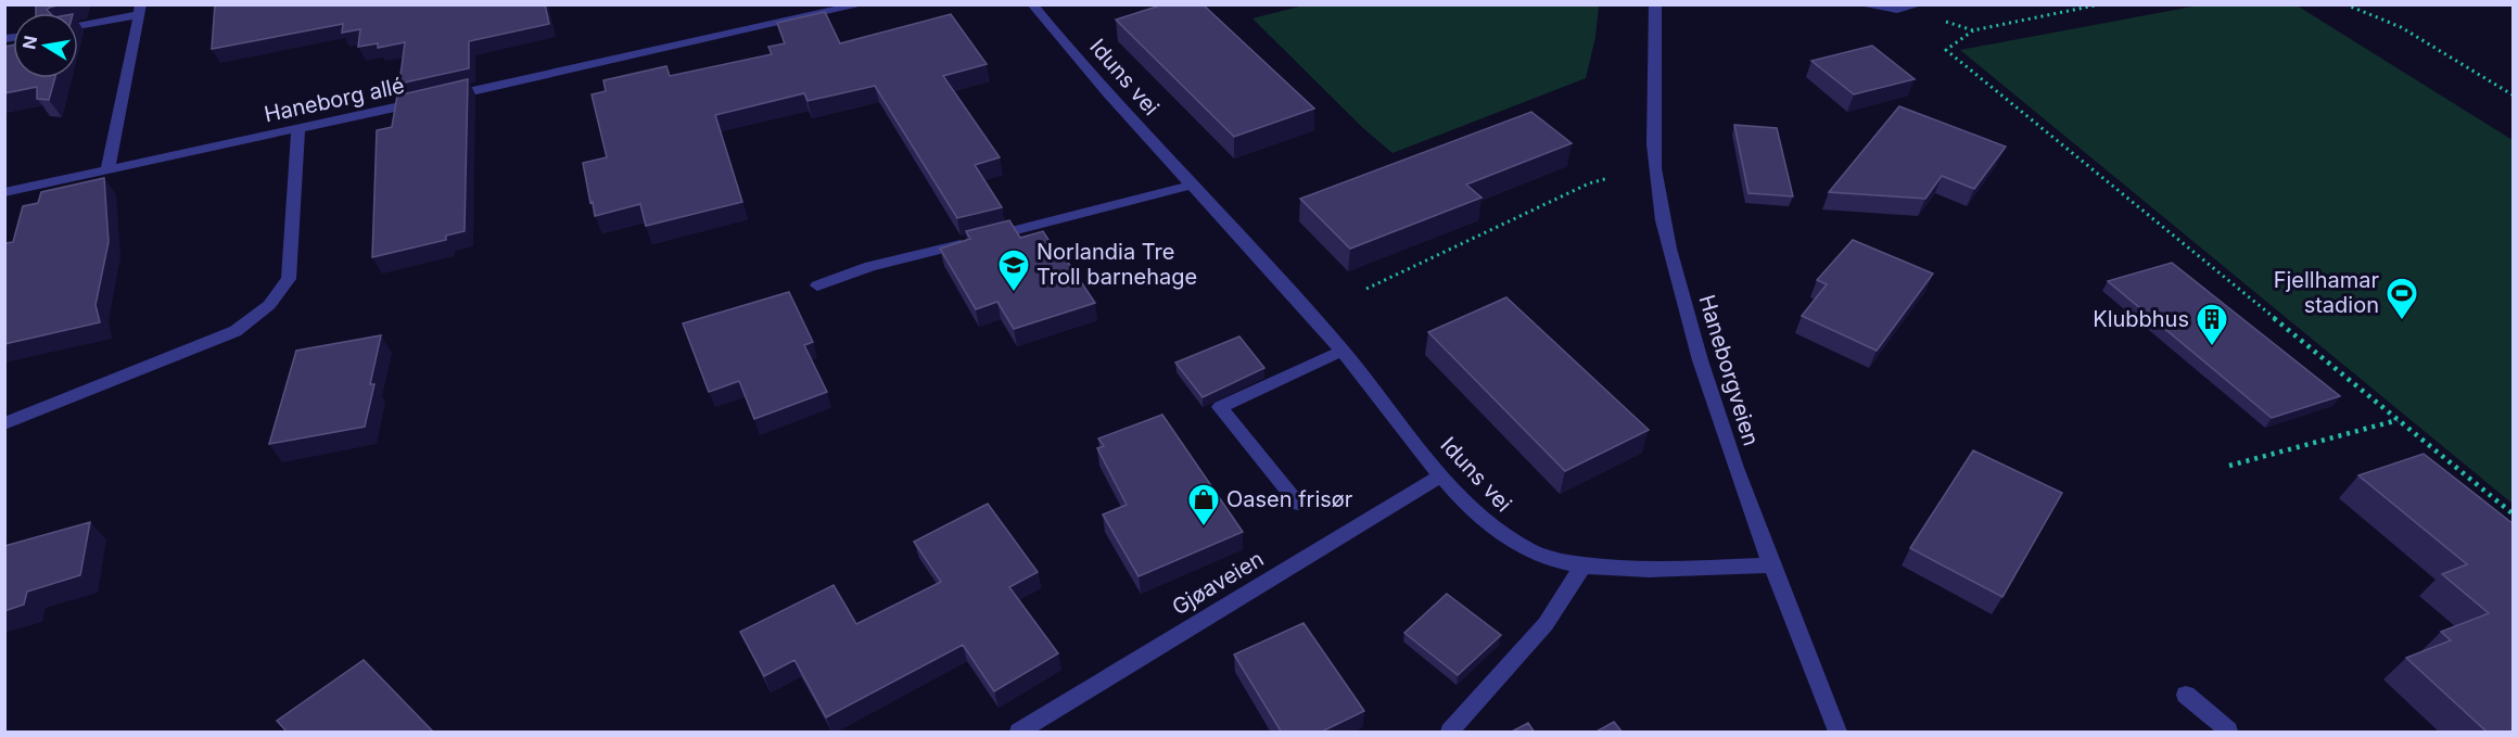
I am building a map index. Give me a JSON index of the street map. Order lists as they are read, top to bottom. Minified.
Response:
{"streets":{"street":["Iduns vei","Haneborg allé","Haneborgveien","Gjøaveien"]},"crossings":[["Iduns vei","Haneborgveien"],["Iduns vei","Gjøaveien"]],"places":{"school or university":["Norlandia Tre Troll barnehage"],"sports":["Fjellhamar stadion"],"building":["Klubbhus"],"shop":["Oasen frisør"]},"north":"left"}
